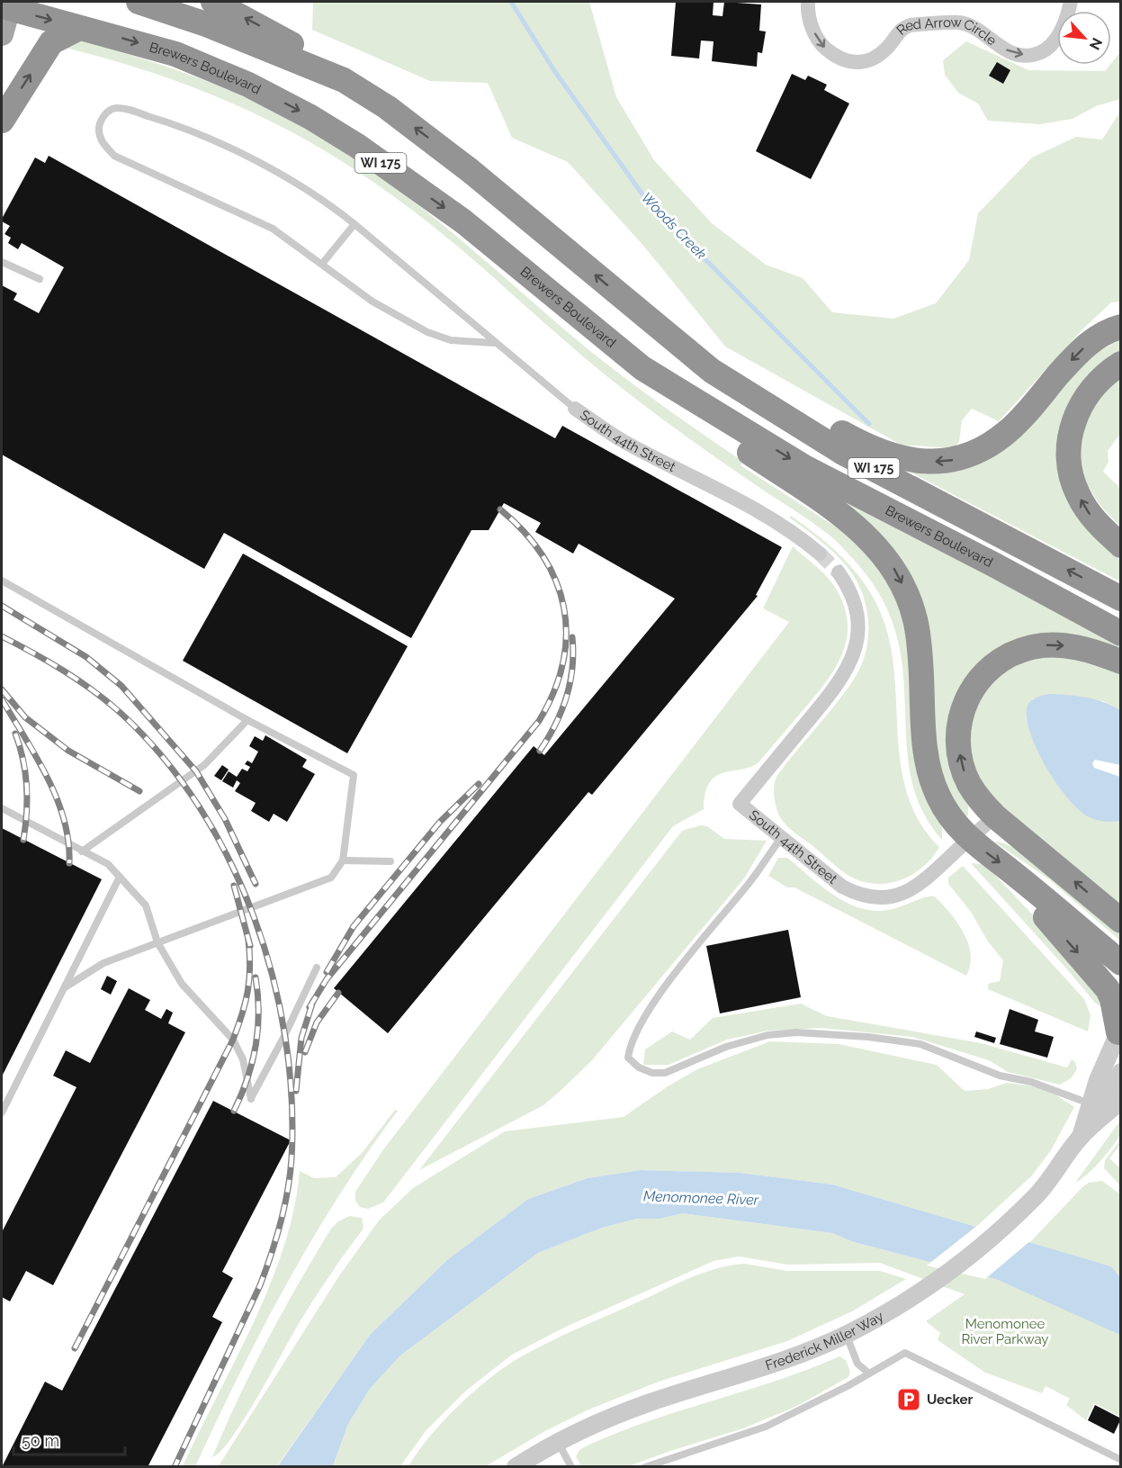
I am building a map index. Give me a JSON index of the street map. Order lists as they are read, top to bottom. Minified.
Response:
{"streets":{"highway":["Brewers Boulevard","WI 175"],"street":["Red Arrow Circle","South 44th Street","Frederick Miller Way"]},"water":["Woods Creek","Menomonee River"],"parks":["Menomonee River Parkway"],"places":{"parking":["Uecker"]},"scale_bar":"50 m","north":"bottom right"}
